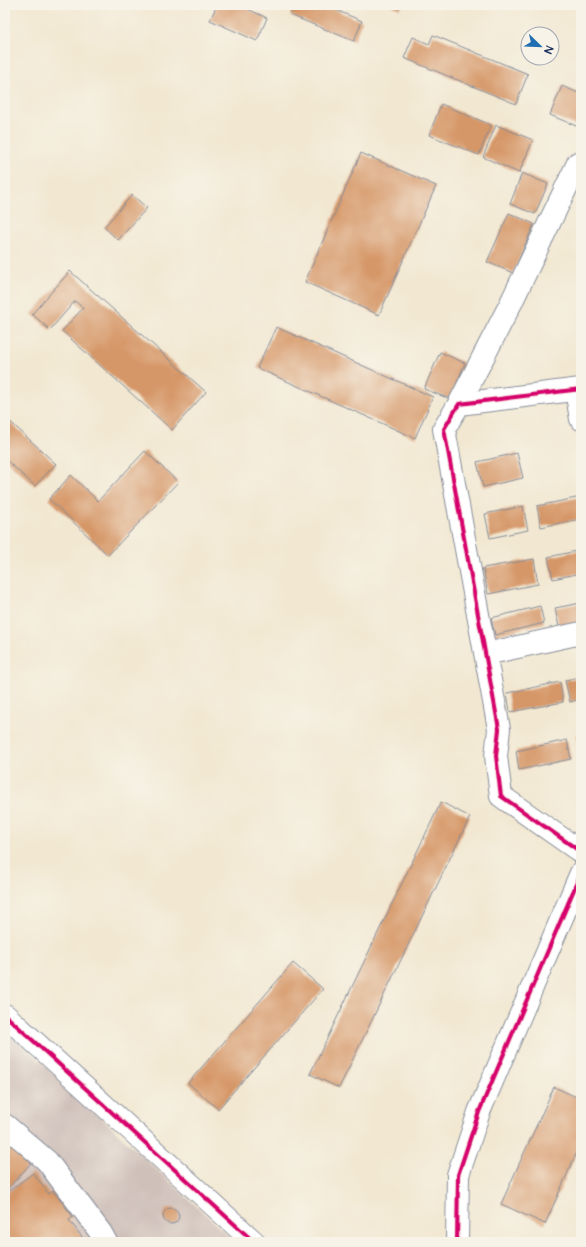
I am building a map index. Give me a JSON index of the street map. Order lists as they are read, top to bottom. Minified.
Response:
{"north":"bottom right"}
